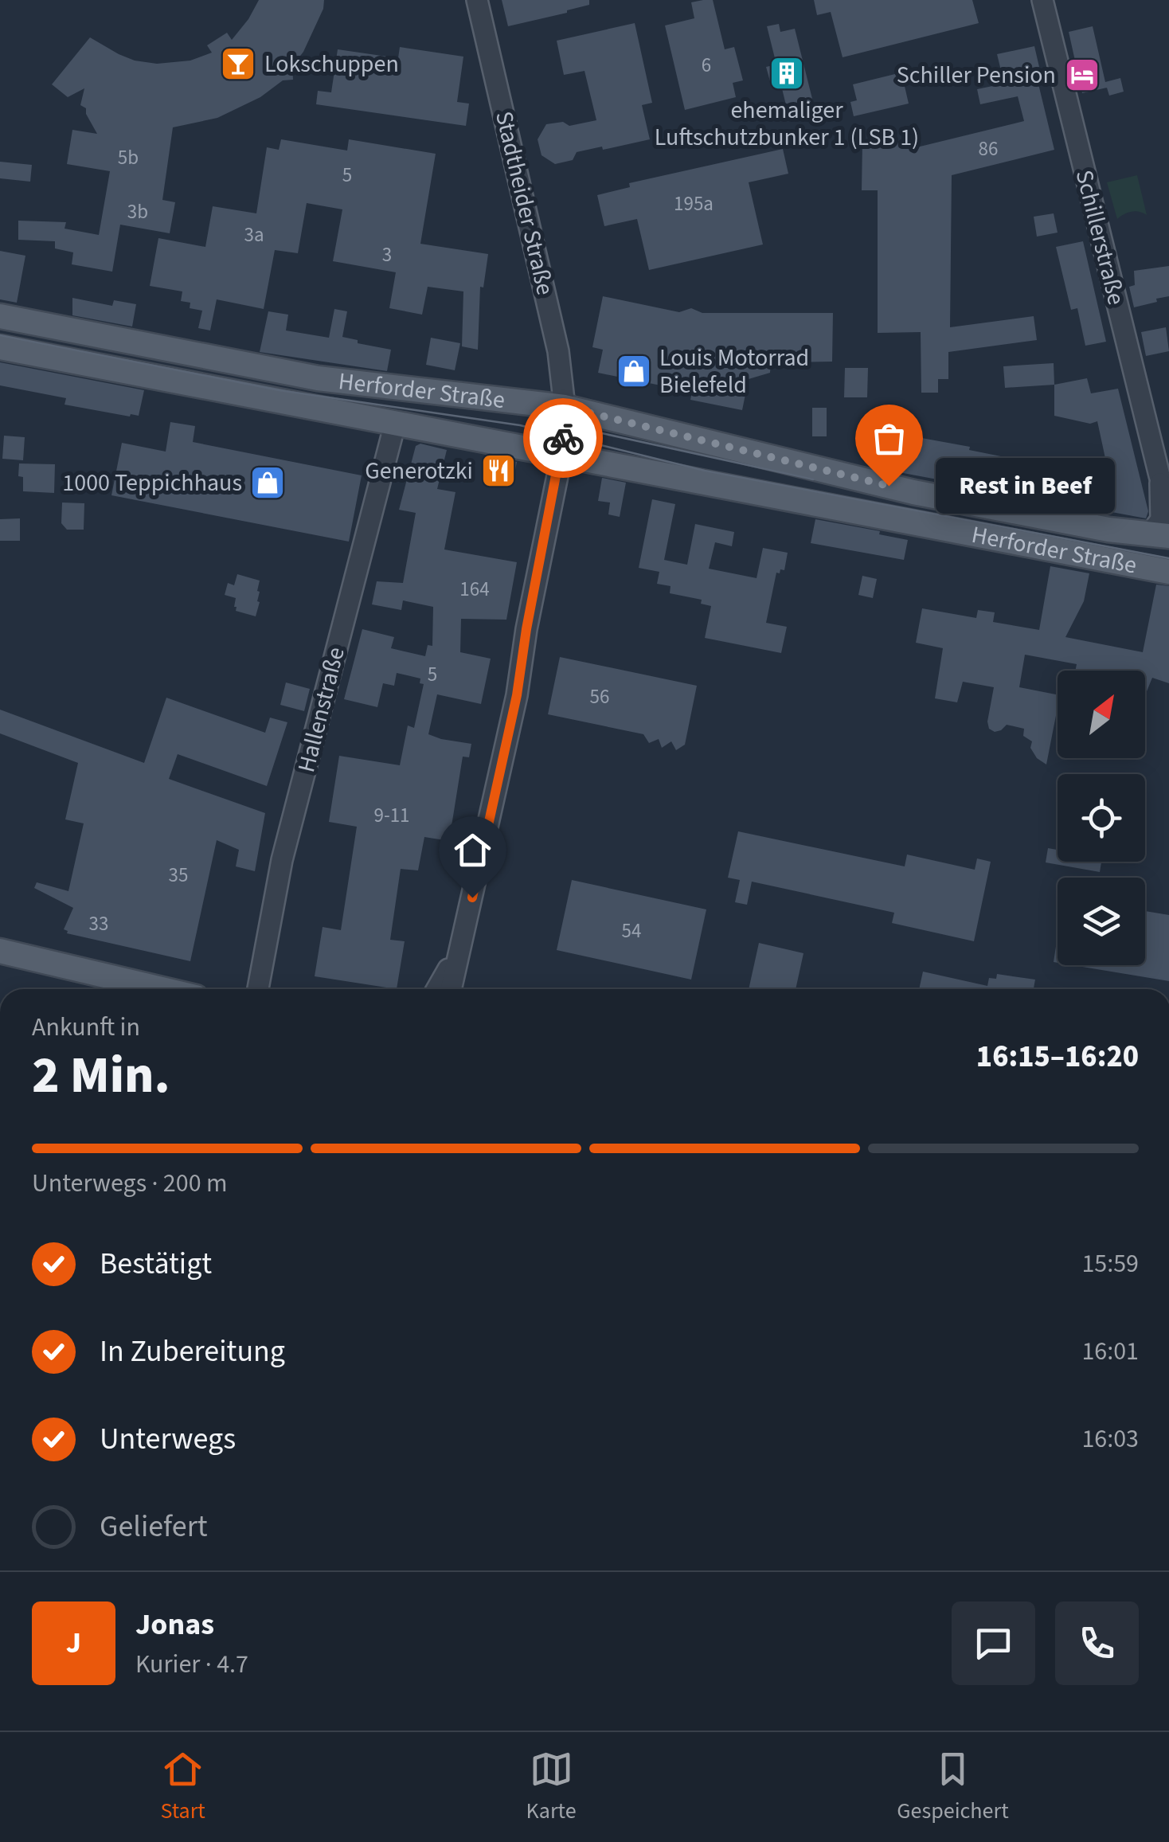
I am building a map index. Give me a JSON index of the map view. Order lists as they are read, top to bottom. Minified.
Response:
{"streets":{"main road":["Herforder Straße"],"street":["Stadtheider Straße","Schillerstraße","Hallenstraße"]},"crossings":[["Stadtheider Straße","Herforder Straße"],["Schillerstraße","Herforder Straße"],["Herforder Straße","Hallenstraße"]],"places":{"bar":["Lokschuppen"],"building":["ehemaliger Luftschutzbunker 1 (LSB 1)"],"hotel":["Schiller Pension"],"shop":["Louis Motorrad Bielefeld","1000 Teppichhaus"],"restaurant":["Generotzki"],"other":["Rest in Beef"]},"house_numbers":["6","86","5b","5","195a","3b","3a","3","164","5","56","9-11","35","33","54"],"north":"top right","page":{"bubble":"Rest in Beef","heading":["2 Min.","Ankunft in","16:15–16:20"],"panel":["Jonas","Kurier · 4.7"],"bar":"Unterwegs · 200 m","list":[["Bestätigt","15:59"],["In Zubereitung","16:01"],["Unterwegs","16:03"],"Geliefert"],"round":"J","tabs":["Start","Karte","Gespeichert"]}}
